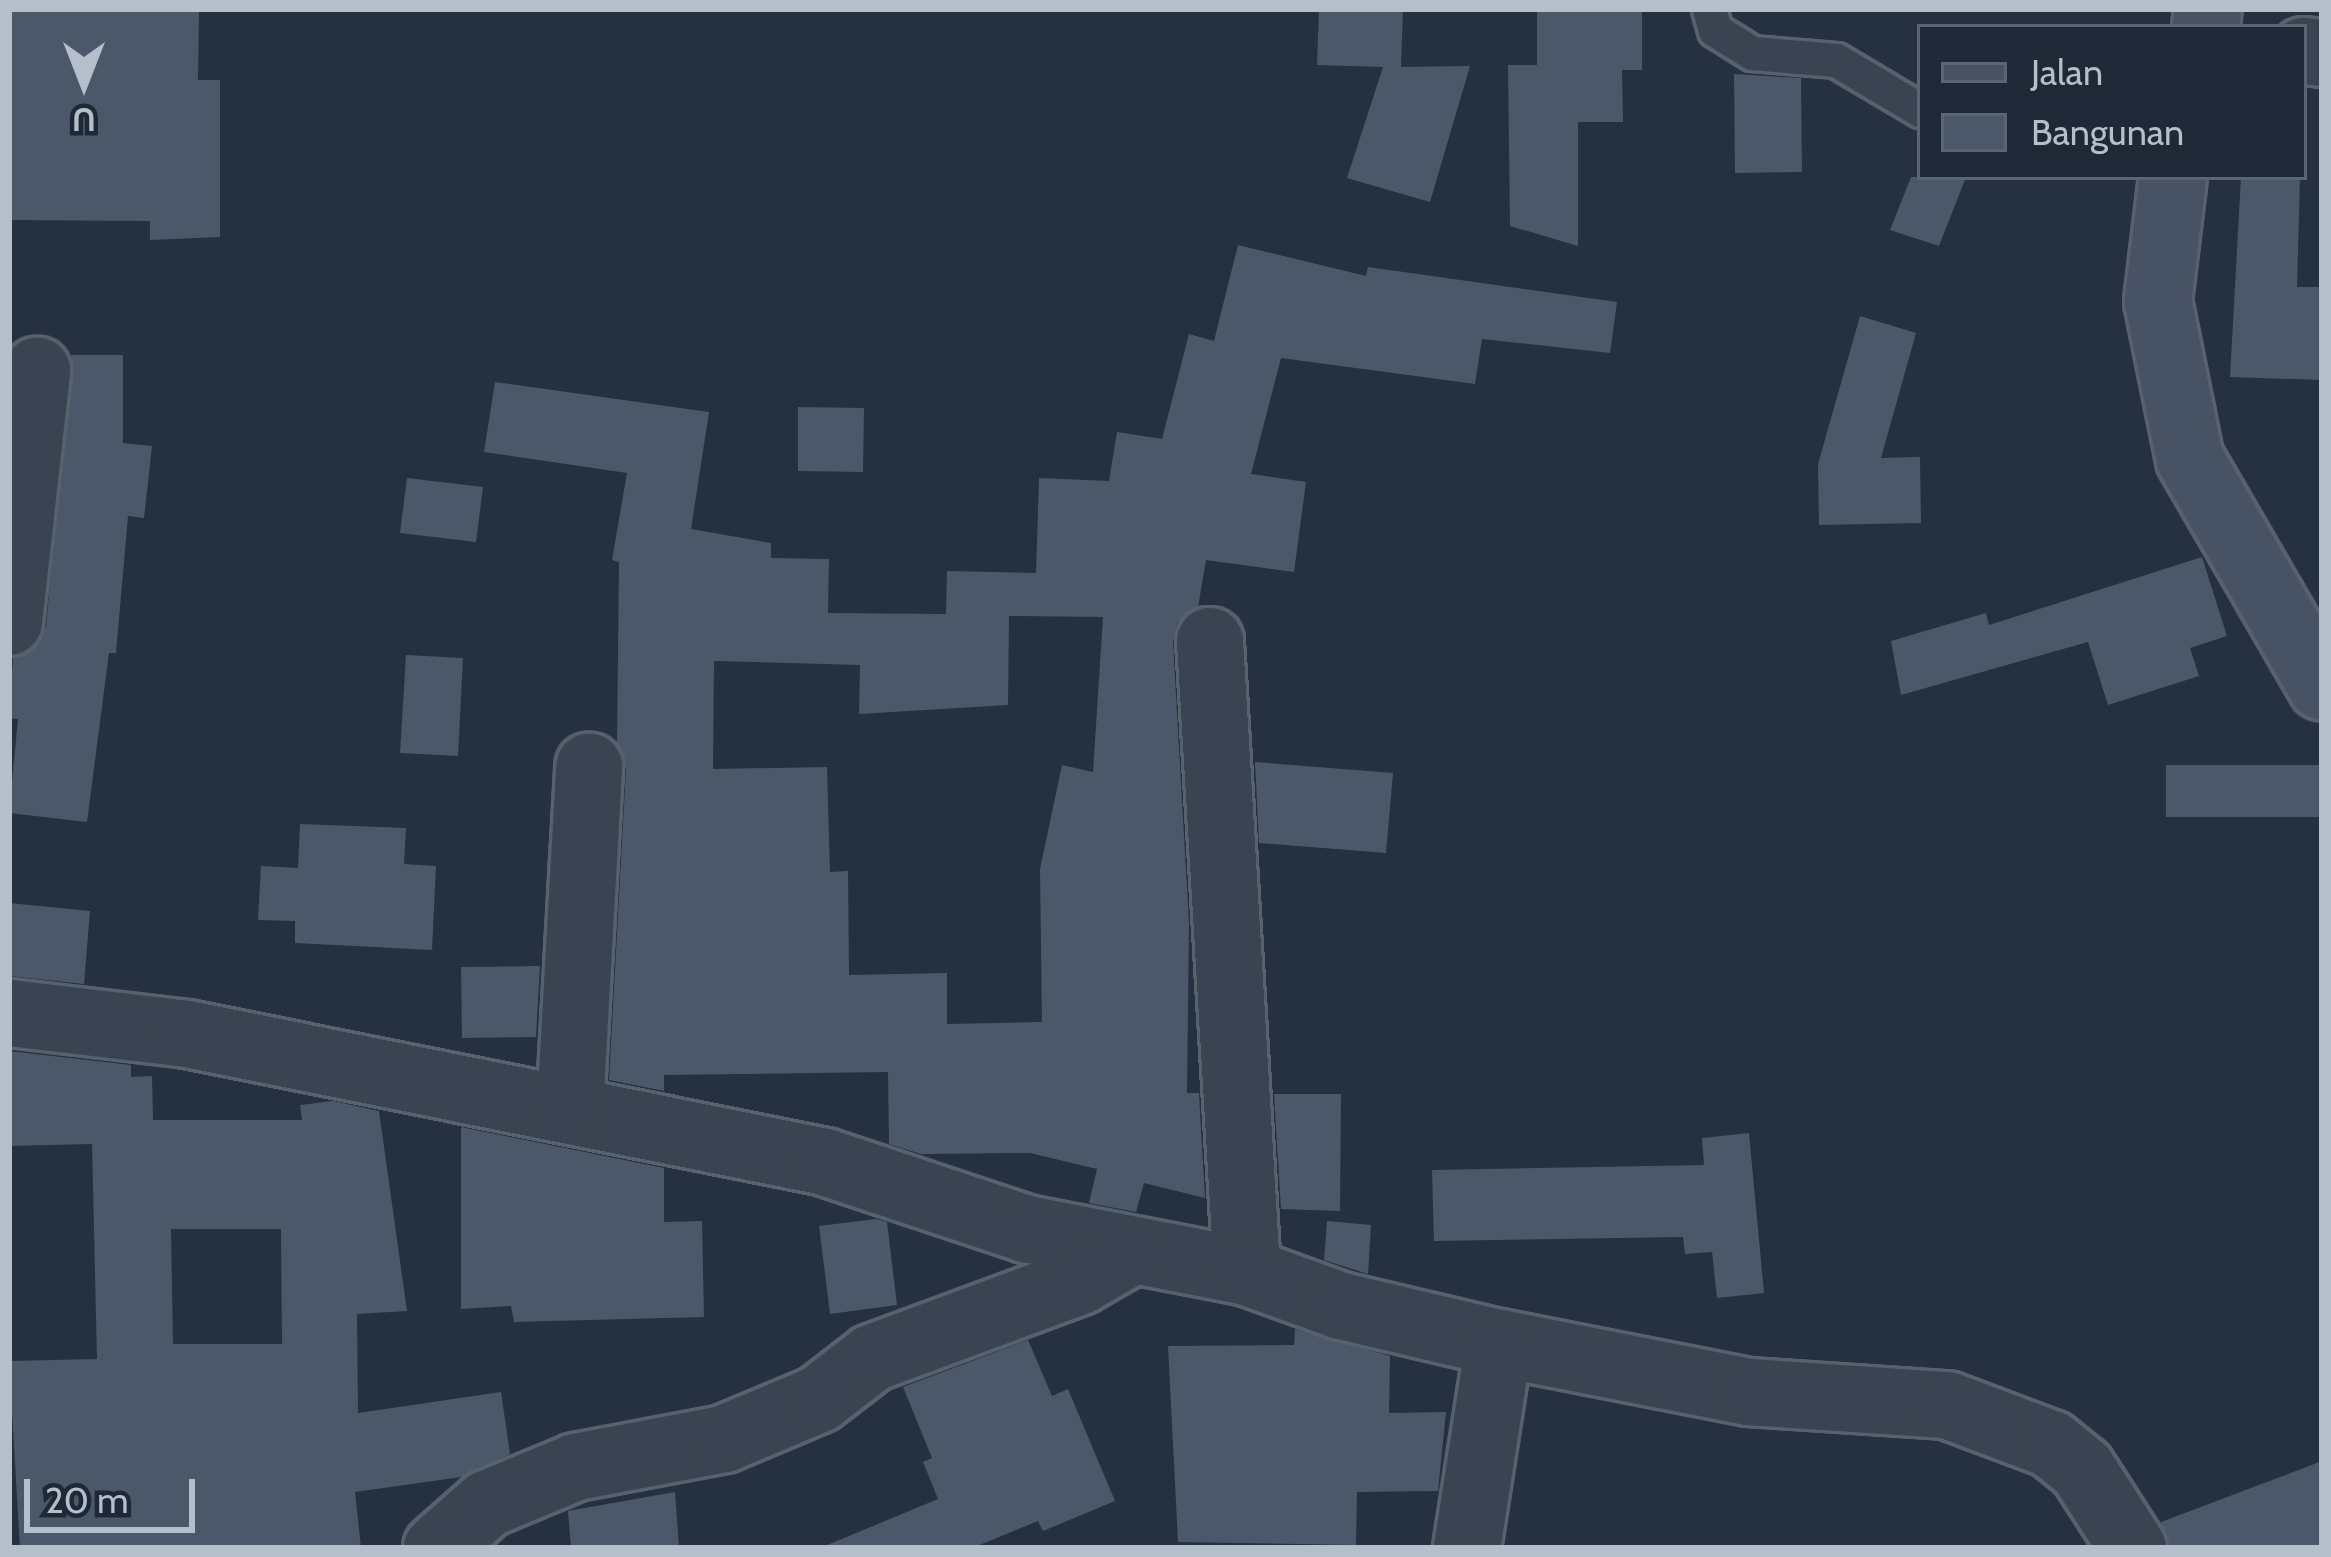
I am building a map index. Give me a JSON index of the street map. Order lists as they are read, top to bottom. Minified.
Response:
{"legend":["Jalan","Bangunan"],"scale_bar":"20 m","north":"bottom"}
